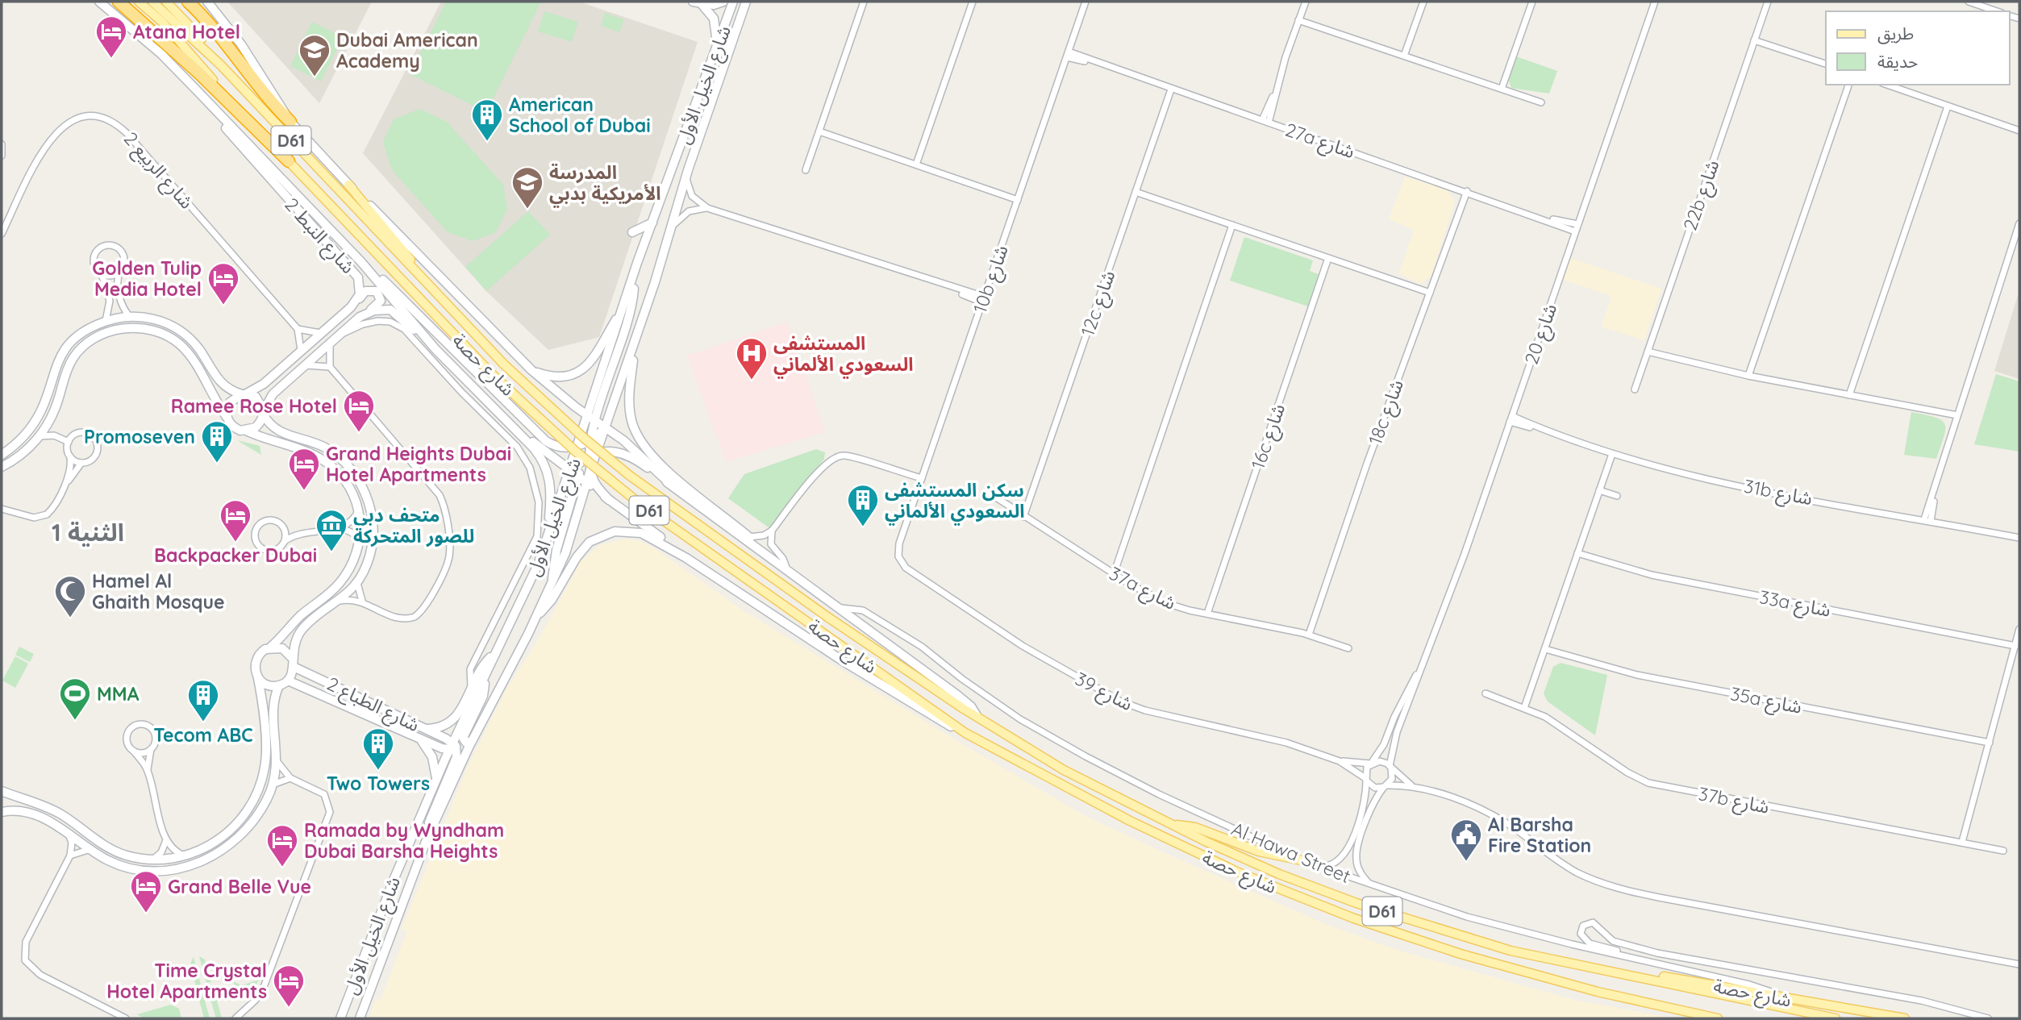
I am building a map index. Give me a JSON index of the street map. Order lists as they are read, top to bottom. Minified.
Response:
{"streets":{"main road":["شارع الخيل الأول","D61","شارع النبط 2","شارع حصة","شارع الطباع 2"],"street":["27a شارع","شارع الربيع 2","22b شارع","10b شارع","12c شارع","شارع 20","18c شارع","16c شارع","31b شارع","37a شارع","33a شارع","شارع 39","35a شارع","37b شارع","Al Hawa Street"]},"crossings":[["شارع الخيل الأول","شارع الطباع 2"],["27a شارع","10b شارع"],["27a شارع","12c شارع"],["27a شارع","شارع 20"],["27a شارع","18c شارع"],["10b شارع","شارع 39"],["12c شارع","37a شارع"],["شارع 20","31b شارع"],["شارع 20","شارع 39"],["شارع حصة","Al Hawa Street"],["18c شارع","37a شارع"],["16c شارع","37a شارع"]],"districts":["الثنية 1"],"places":{"hotel":["Atana Hotel","Golden Tulip Media Hotel","Ramee Rose Hotel","Grand Heights Dubai Hotel Apartments","Backpacker Dubai","Ramada by Wyndham Dubai Barsha Heights","Grand Belle Vue","Time Crystal Hotel Apartments"],"school or university":["Dubai American Academy","المدرسة الأمريكية بدبي"],"building":["American School of Dubai","Promoseven","سكن المستشفى السعودي الألماني","Tecom ABC","Two Towers"],"hospital":["المستشفى السعودي الألماني"],"museum":["متحف دبي للصور المتحركة"],"mosque":["Hamel Al Ghaith Mosque"],"sports":["MMA"],"public building":["Al Barsha Fire Station"]},"legend":["طريق","حديقة"]}
